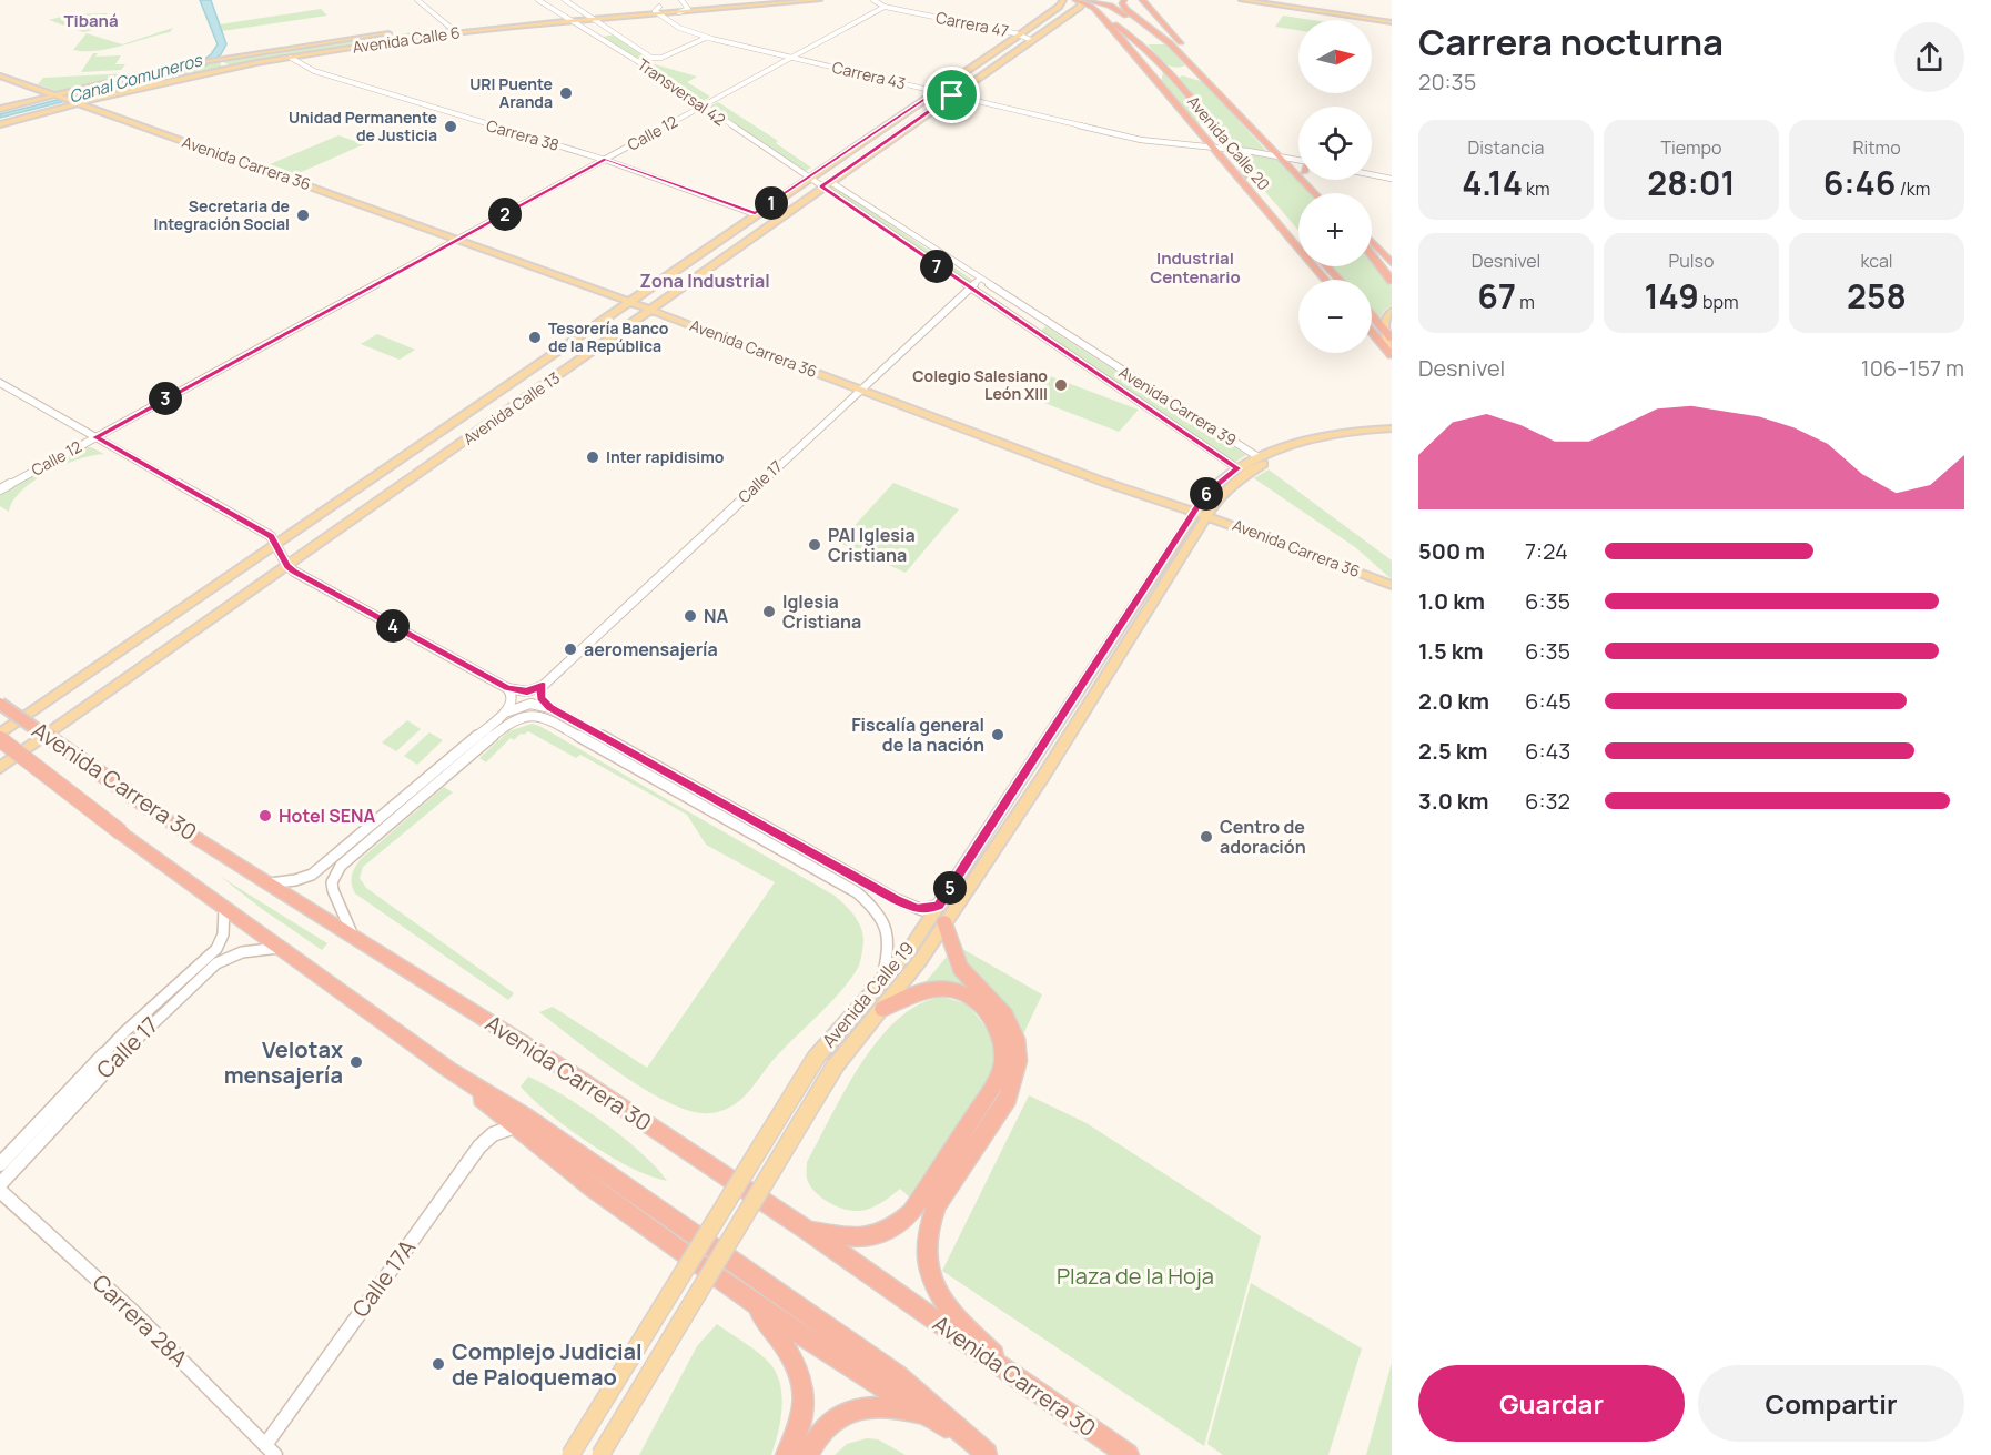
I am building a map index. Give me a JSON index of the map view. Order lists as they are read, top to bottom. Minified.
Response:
{"streets":{"highway":["Avenida Calle 20","Avenida Carrera 30"],"main road":["Avenida Calle 6","Avenida Carrera 36","Avenida Calle 13","Avenida Calle 19"],"street":["Carrera 47","Carrera 43","Transversal 42","Calle 12","Carrera 38","Avenida Carrera 39","Calle 17","Calle 17A","Carrera 28A"]},"crossings":[["Carrera 47","Calle 12"],["Carrera 47","Avenida Calle 13"],["Avenida Calle 6","Carrera 43"],["Avenida Calle 6","Transversal 42"],["Avenida Calle 6","Carrera 38"],["Avenida Calle 6","Avenida Carrera 36"],["Carrera 43","Transversal 42"],["Carrera 43","Calle 12"],["Carrera 43","Avenida Calle 20"],["Carrera 43","Avenida Calle 13"],["Transversal 42","Calle 12"],["Transversal 42","Avenida Carrera 39"],["Transversal 42","Avenida Calle 13"],["Calle 12","Carrera 38"],["Calle 12","Avenida Carrera 36"],["Carrera 38","Avenida Calle 13"],["Avenida Calle 20","Avenida Calle 13"],["Avenida Carrera 36","Avenida Calle 13"],["Avenida Carrera 36","Calle 17"],["Avenida Carrera 36","Avenida Calle 19"],["Avenida Carrera 39","Avenida Calle 13"],["Avenida Carrera 39","Calle 17"],["Avenida Carrera 39","Avenida Calle 19"],["Calle 17","Avenida Carrera 30"],["Avenida Carrera 30","Calle 17A"],["Calle 17A","Carrera 28A"]],"districts":["Tibaná","Industrial Centenario","Zona Industrial"],"water":["Canal Comuneros"],"parks":["Plaza de la Hoja"],"places":["URI Puente Aranda","Unidad Permanente de Justicia","Secretaria de Integración Social","Tesorería Banco de la República","Colegio Salesiano León XIII","Inter rapidisimo","PAI Iglesia Cristiana","Iglesia Cristiana","NA","aeromensajería","Fiscalía general de la nación","Hotel SENA","Centro de adoración","Velotax mensajería","Complejo Judicial de Paloquemao"],"north":"right","page":{"heading":["Carrera nocturna","20:35"],"map_buttons":["+","−"],"stats":[["Distancia","4.14 km"],["Tiempo","28:01"],["Ritmo","6:46 /km"],["Desnivel","67 m"],["Pulso","149 bpm"],["kcal","258"]],"pins":["1","2","7","3","6","4","5"],"chart":["Desnivel","106–157 m"],"list":[{"name":"500 m","note":"7:24"},{"name":"1.0 km","note":"6:35"},{"name":"1.5 km","note":"6:35"},{"name":"2.0 km","note":"6:45"},{"name":"2.5 km","note":"6:43"},{"name":"3.0 km","note":"6:32"}],"buttons":["Guardar","Compartir"]}}
